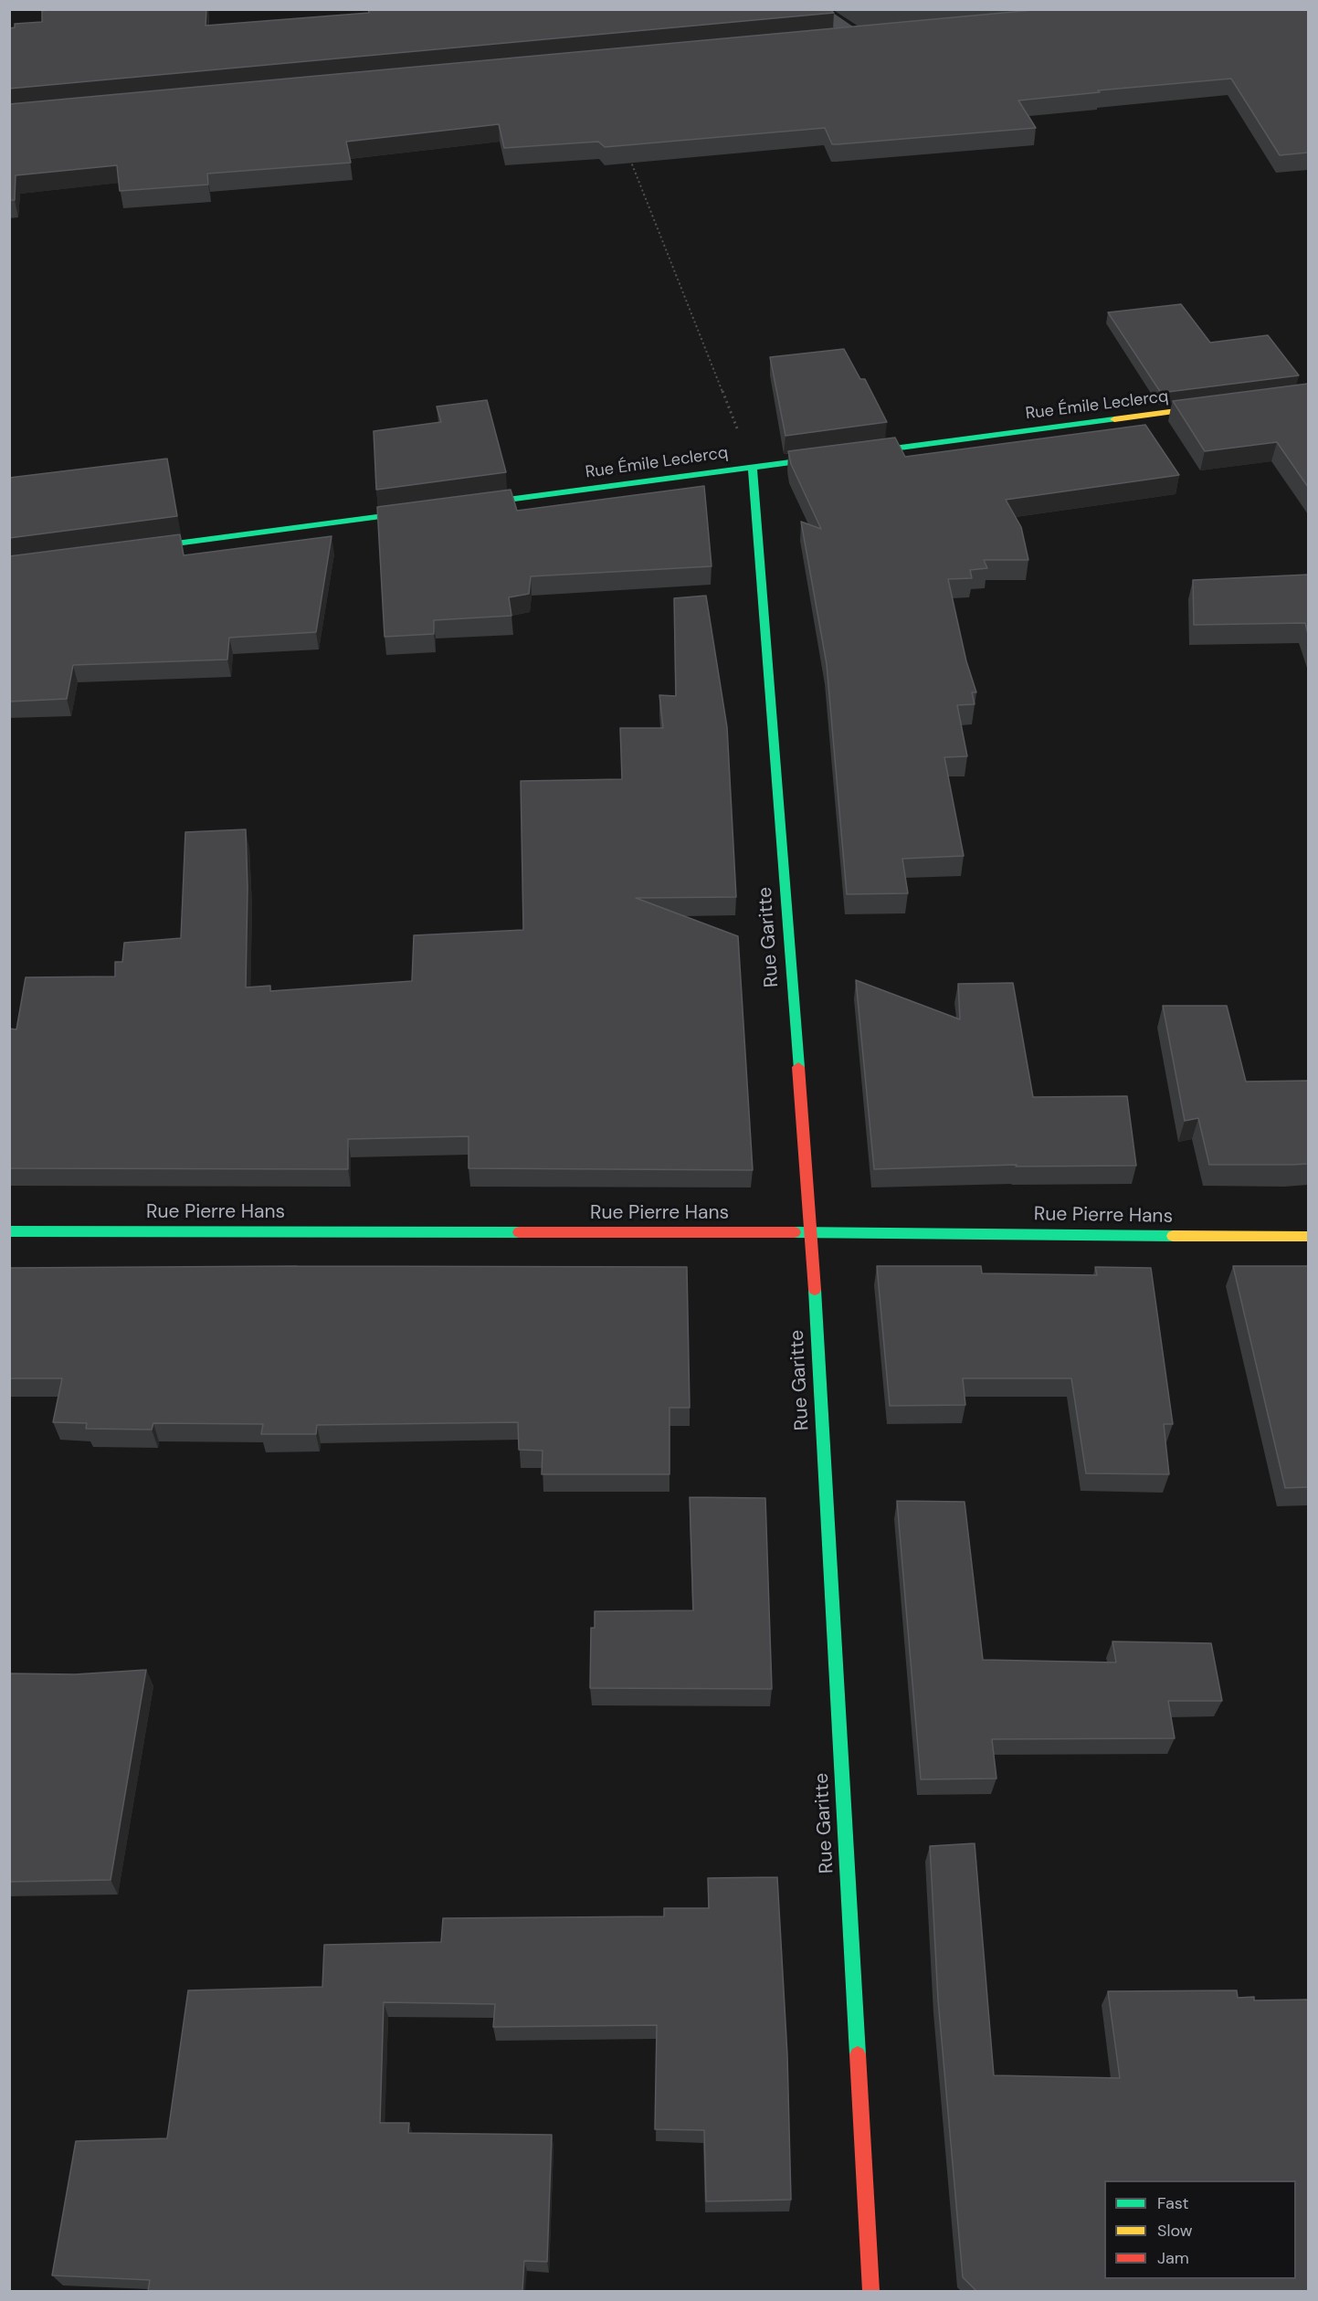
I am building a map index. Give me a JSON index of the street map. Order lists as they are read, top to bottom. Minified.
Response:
{"streets":{"street":["Rue Émile Leclercq","Rue Garitte","Rue Pierre Hans"]},"crossings":[["Rue Émile Leclercq","Rue Garitte"],["Rue Garitte","Rue Pierre Hans"]],"legend":["Fast","Slow","Jam"]}
